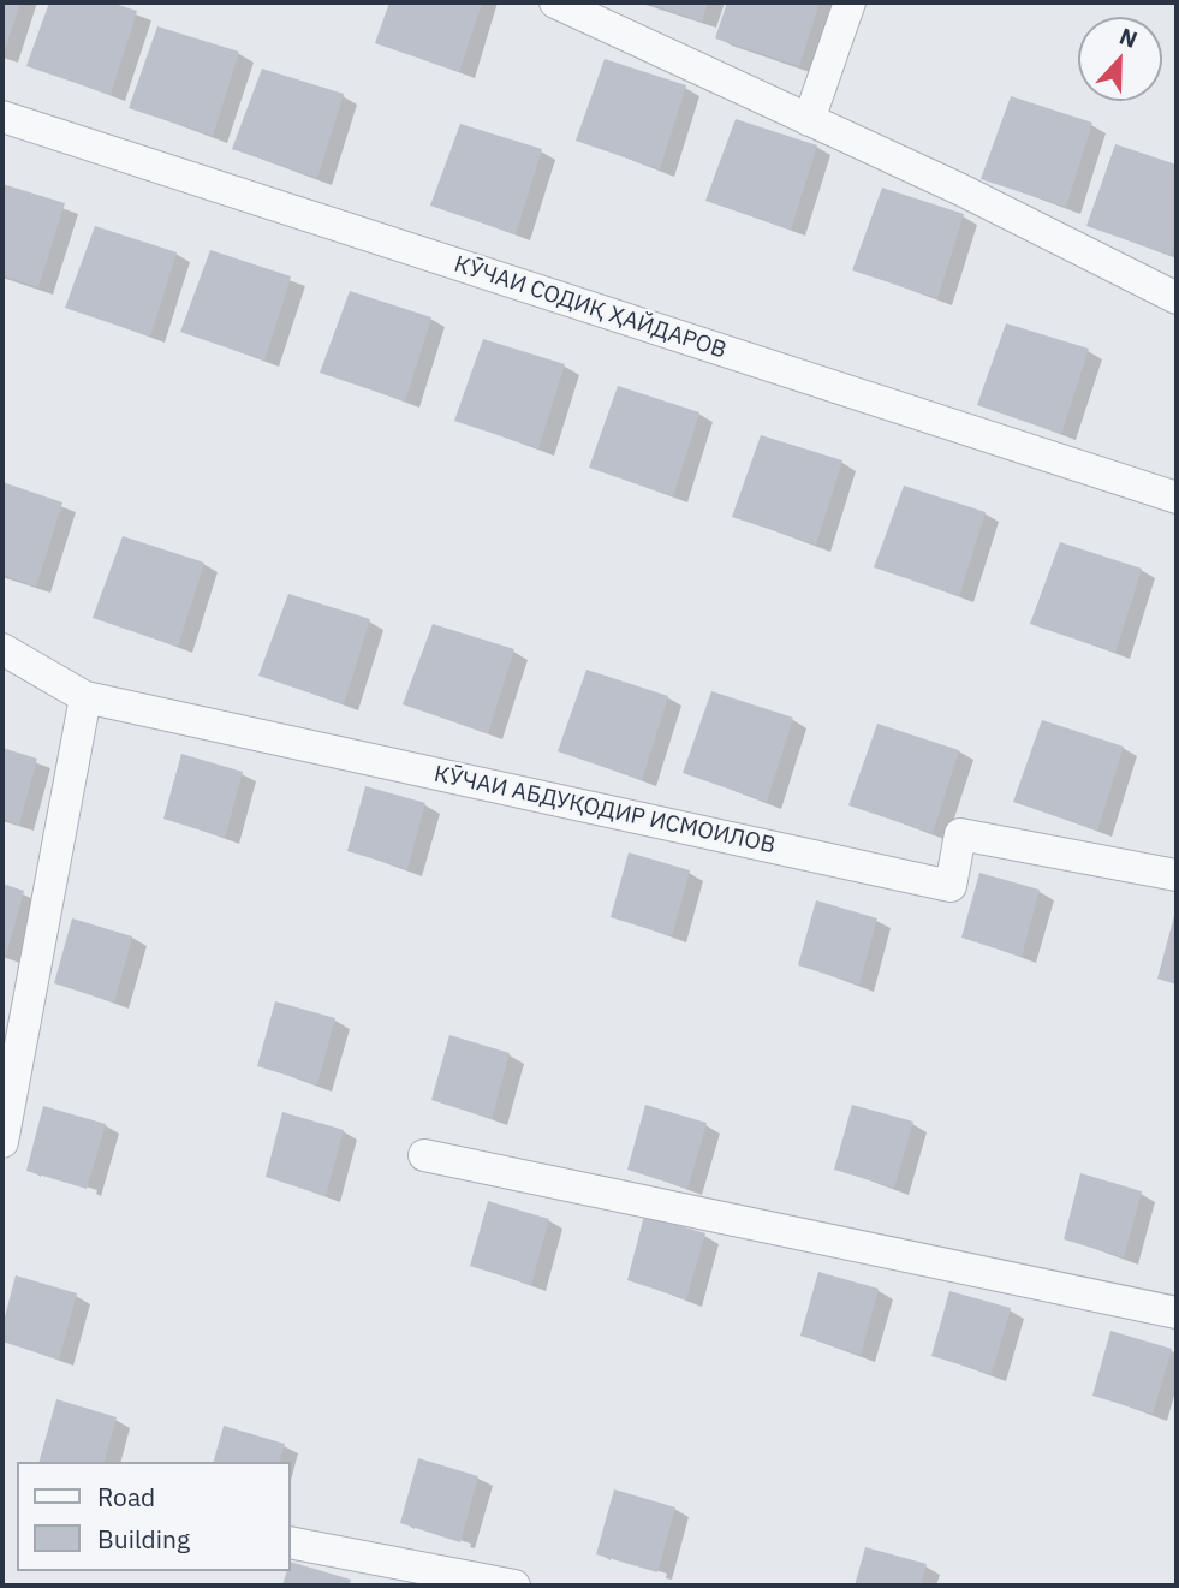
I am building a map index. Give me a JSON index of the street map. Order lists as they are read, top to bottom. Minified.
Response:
{"streets":{"street":["КӮЧАИ СОДИҚ ҲАЙДАРОВ","КӮЧАИ АБДУҚОДИР ИСМОИЛОВ"]},"legend":["Road","Building"],"north":"top"}
